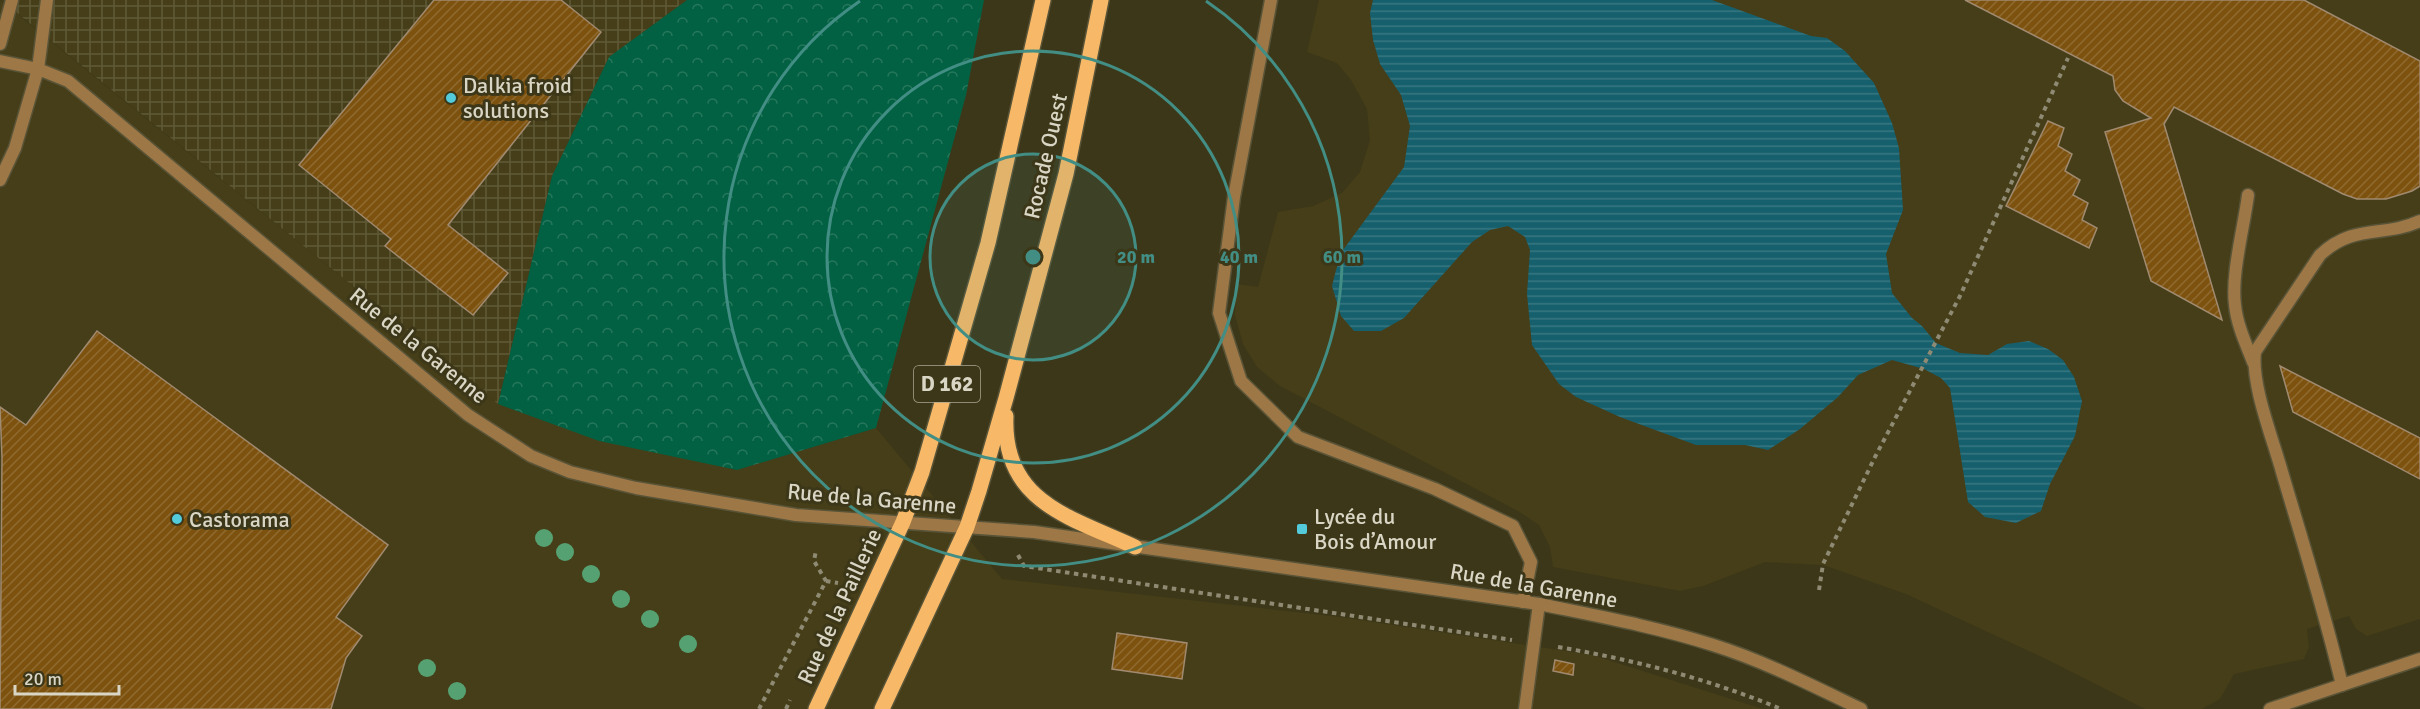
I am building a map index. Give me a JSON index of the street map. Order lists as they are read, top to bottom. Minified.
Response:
{"streets":{"main road":["Rocade Ouest","D 162","Rue de la Paillerie"],"street":["Rue de la Garenne"]},"crossings":[["Rocade Ouest","Rue de la Garenne"],["Rocade Ouest","D 162"],["Rocade Ouest","Rue de la Paillerie"],["Rue de la Garenne","D 162"],["Rue de la Garenne","Rue de la Paillerie"]],"places":{"other":["Dalkia froid solutions","Castorama"],"transit":["Lycée du Bois d’Amour"]},"scale_bar":"20 m","rings":["20 m","40 m","60 m"]}
